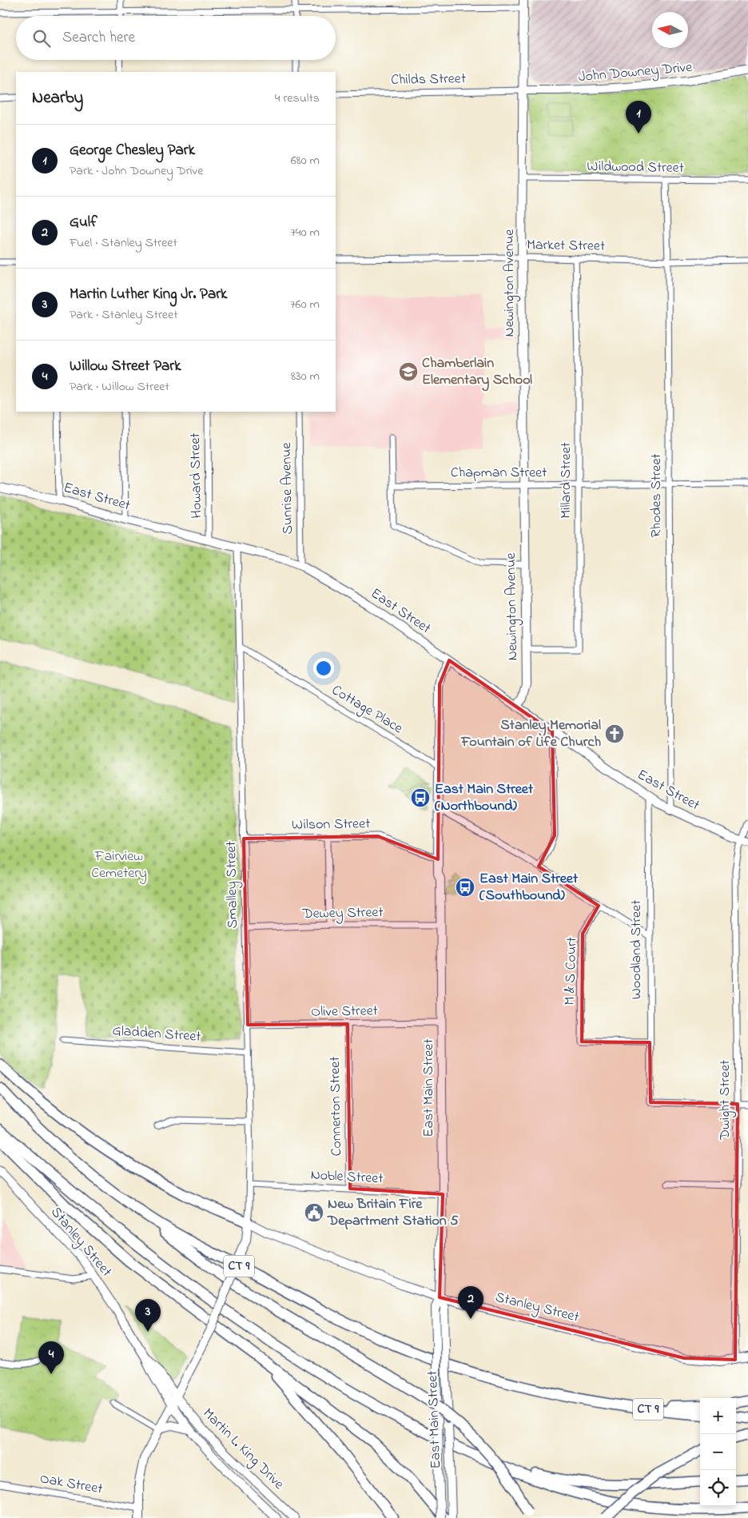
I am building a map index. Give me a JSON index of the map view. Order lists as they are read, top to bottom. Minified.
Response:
{"streets":{"highway":["CT 9"],"main road":["John Downey Drive","Newington Avenue","East Street","East Main Street","Stanley Street","Martin L. King Drive"],"street":["Childs Street","Wildwood Street","Market Street","Chapman Street","Howard Street","Millard Street","Sunrise Avenue","Rhodes Street","Cottage Place","Wilson Street","Smalley Street","Dewey Street","Woodland Street","M & S Court","Olive Street","Gladden Street","Dwight Street","Connerton Street","Noble Street","Oak Street"]},"crossings":[["John Downey Drive","Childs Street"],["John Downey Drive","Newington Avenue"],["Childs Street","Newington Avenue"],["Wildwood Street","Newington Avenue"],["Wildwood Street","Rhodes Street"],["Market Street","Newington Avenue"],["Market Street","Millard Street"],["Market Street","Rhodes Street"],["Newington Avenue","Chapman Street"],["Newington Avenue","Millard Street"],["Newington Avenue","East Street"],["Chapman Street","Millard Street"],["Chapman Street","Rhodes Street"],["Howard Street","East Street"],["Sunrise Avenue","East Street"],["Rhodes Street","East Street"],["East Street","Smalley Street"],["East Street","Woodland Street"],["East Street","East Main Street"],["East Street","Dwight Street"],["Cottage Place","Smalley Street"],["Cottage Place","East Main Street"],["Wilson Street","Smalley Street"],["Wilson Street","East Main Street"],["Smalley Street","Dewey Street"],["Smalley Street","Olive Street"],["Smalley Street","Gladden Street"],["Smalley Street","Noble Street"],["Smalley Street","Stanley Street"],["Dewey Street","East Main Street"],["Woodland Street","M & S Court"],["Woodland Street","Dwight Street"],["Olive Street","East Main Street"],["Olive Street","Connerton Street"],["East Main Street","Noble Street"],["East Main Street","Stanley Street"],["Dwight Street","Stanley Street"],["Connerton Street","Noble Street"],["Stanley Street","Martin L. King Drive"]],"parks":["Fairview Cemetery"],"places":{"school or university":["Chamberlain Elementary School"],"church":["Stanley Memorial Fountain of Life Church"],"bus stop":["East Main Street (Northbound)","East Main Street (Southbound)"],"public building":["New Britain Fire Department Station 5"]},"north":"left","page":{"search":"Search here","heading":["Nearby","4 results"],"pins":["1","2","3","4"],"list":[{"mark":"1","name":"George Chesley Park","note":"Park · John Downey Drive","value":"680 m"},{"mark":"2","name":"Gulf","note":"Fuel · Stanley Street","value":"740 m"},{"mark":"3","name":"Martin Luther King Jr. Park","note":"Park · Stanley Street","value":"760 m"},{"mark":"4","name":"Willow Street Park","note":"Park · Willow Street","value":"830 m"}],"map_buttons":["+","−"]}}
